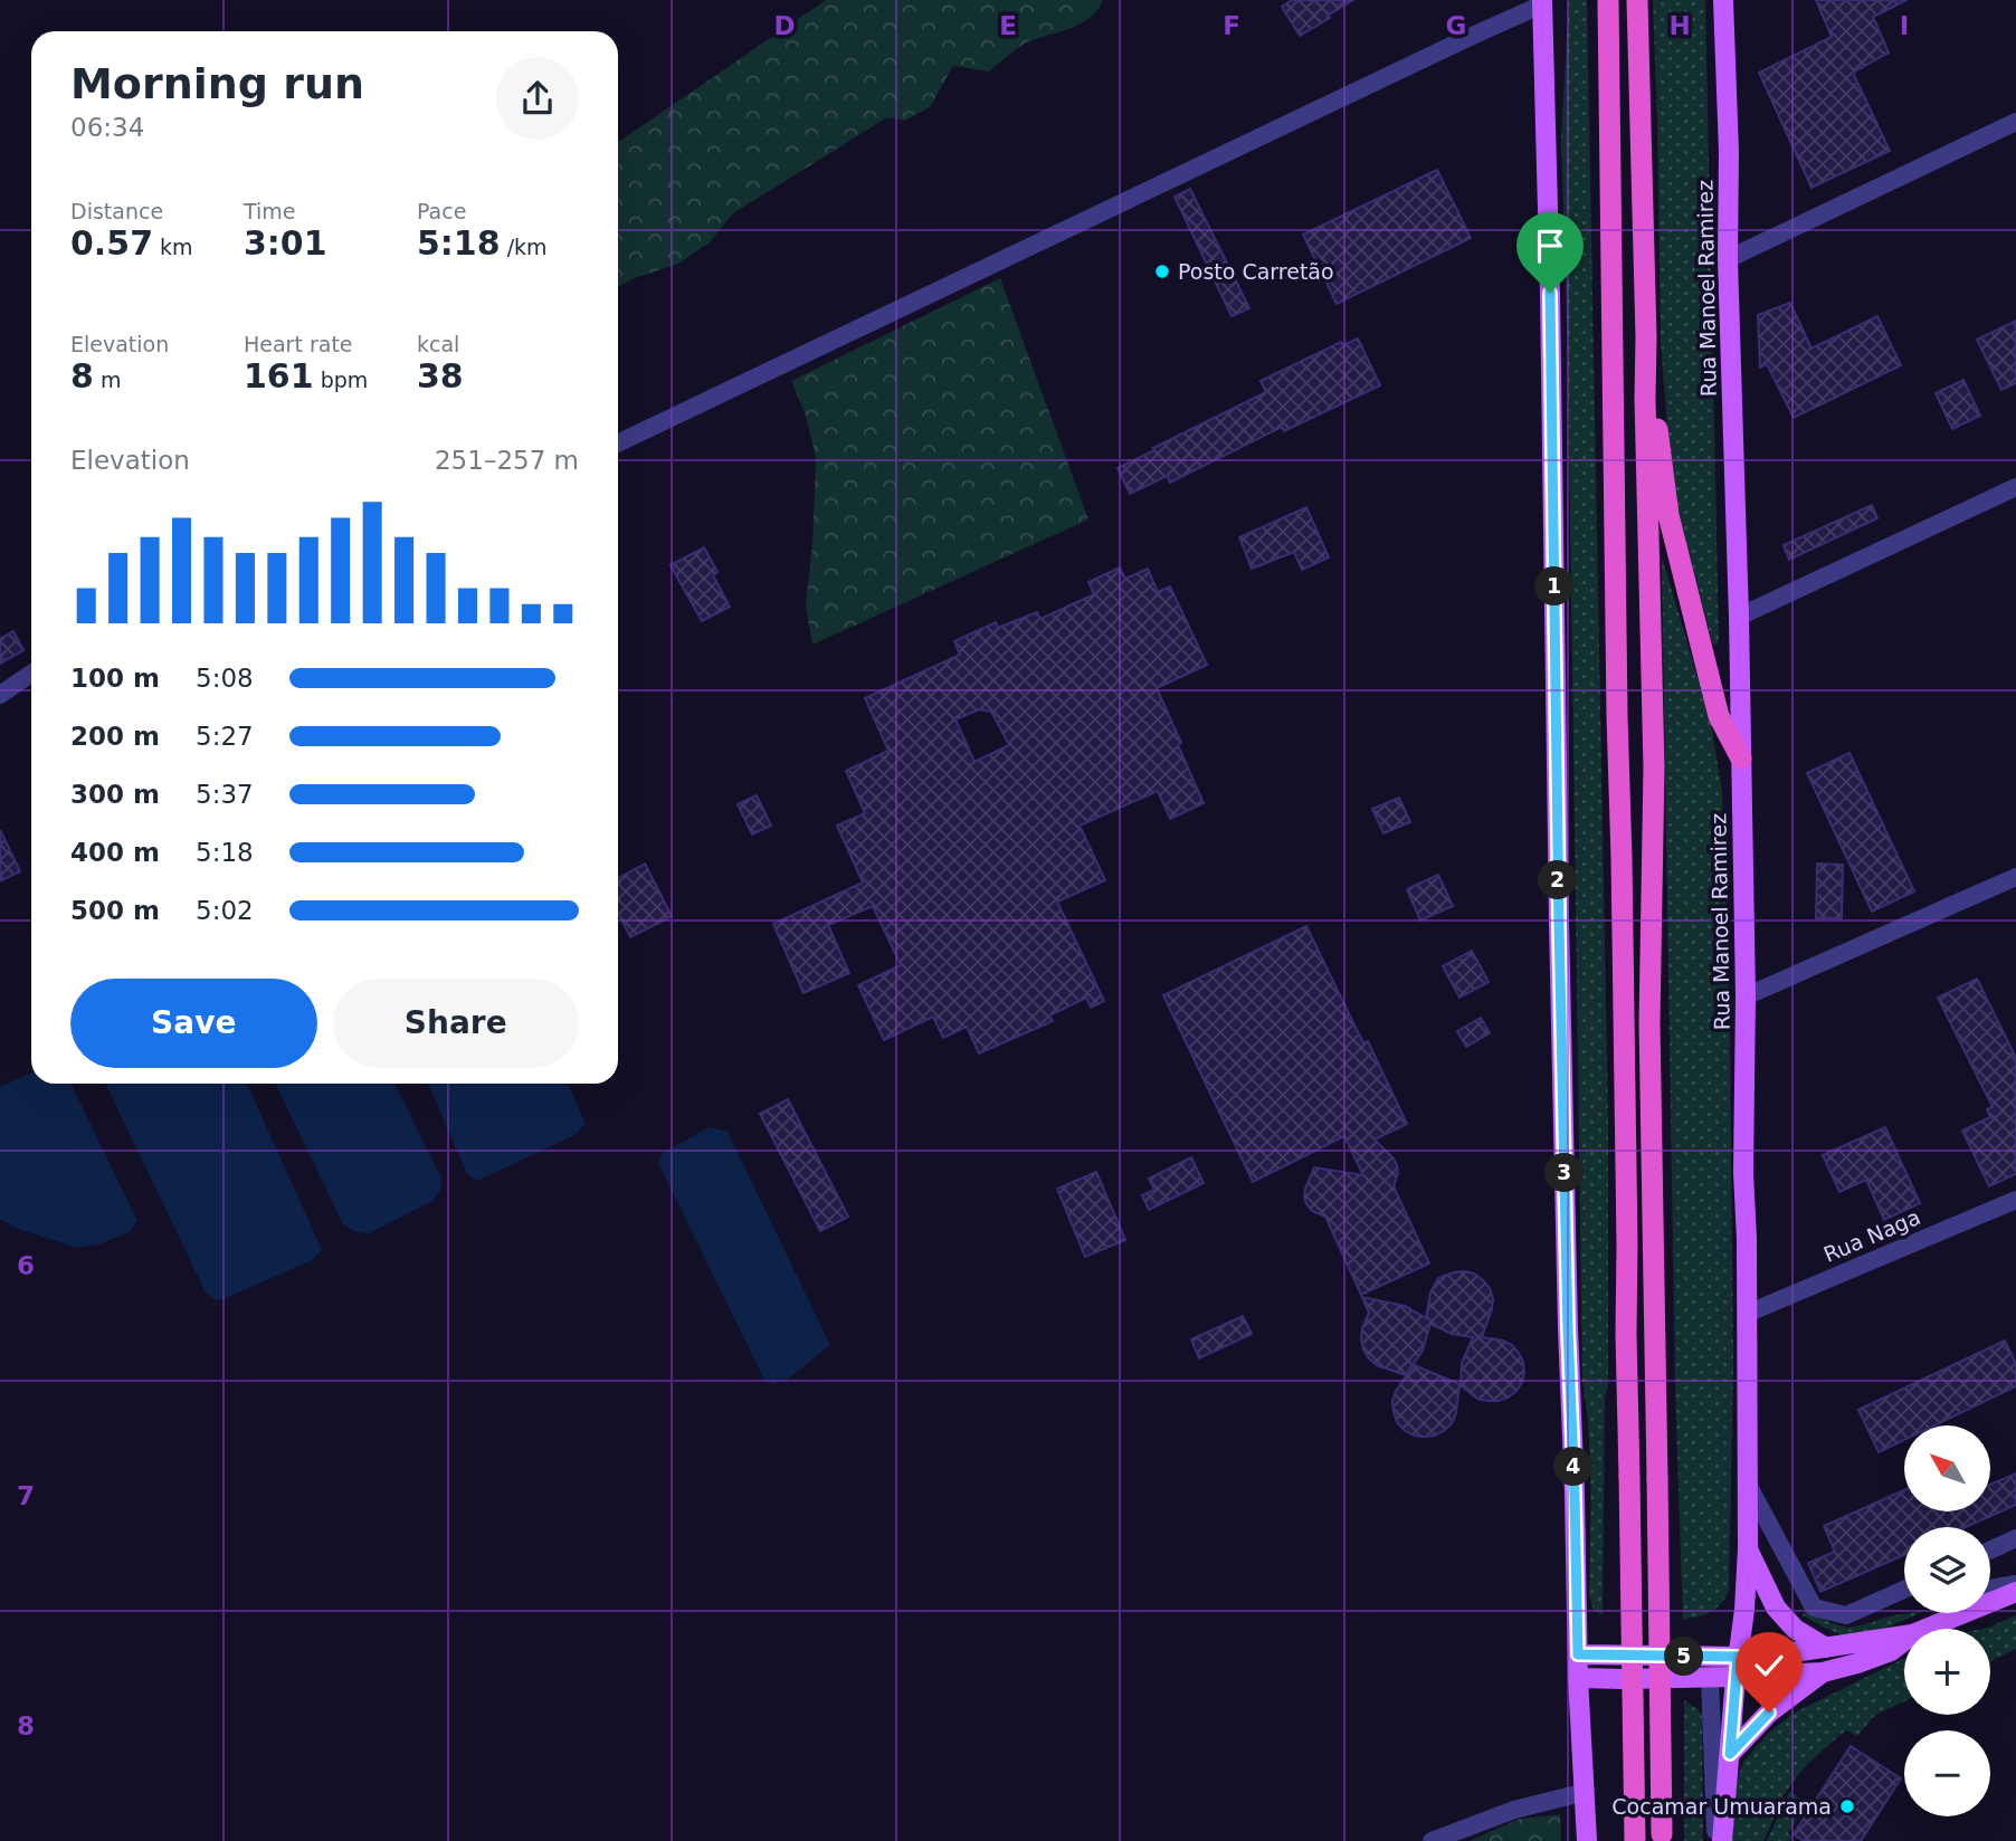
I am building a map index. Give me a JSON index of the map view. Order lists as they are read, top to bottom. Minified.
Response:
{"streets":{"main road":["Rua Manoel Ramirez"],"street":["Rua Naga"]},"crossings":[["Rua Manoel Ramirez","Rua Naga"]],"places":["Posto Carretão","Cocamar Umuarama"],"north":"top left","page":{"heading":["Morning run","06:34"],"stats":[["Distance","0.57 km"],["Time","3:01"],["Pace","5:18 /km"],["Elevation","8 m"],["Heart rate","161 bpm"],["kcal","38"]],"chart":["Elevation","251–257 m"],"pins":["1","2","3","4","5"],"list":[{"name":"100 m","note":"5:08"},{"name":"200 m","note":"5:27"},{"name":"300 m","note":"5:37"},{"name":"400 m","note":"5:18"},{"name":"500 m","note":"5:02"}],"buttons":["Save","Share"],"map_buttons":["+","−"]},"grid":{"columns":["D","E","F","G","H","I"],"rows":["6","7","8"]}}
